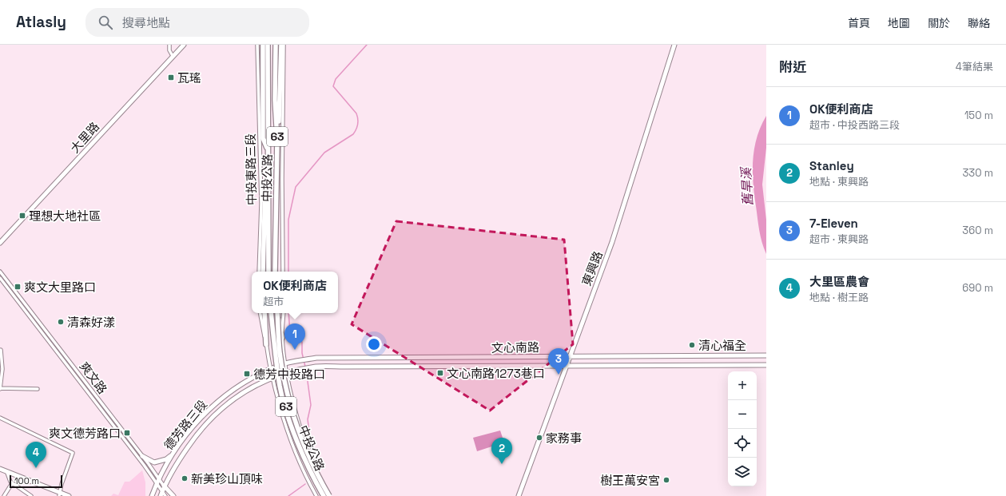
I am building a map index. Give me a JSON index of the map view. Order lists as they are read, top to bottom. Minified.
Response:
{"streets":{"main road":["63","中投公路"],"street":["大里路","中投東路三段","東興路","文心南路","爽文路","德芳路三段"]},"crossings":[["東興路","文心南路"],["文心南路","德芳路三段"],["爽文路","德芳路三段"]],"water":["舊旱溪"],"places":{"transit":["瓦瑤","理想大地社區","爽文大里路口","文心南路1273巷口","德芳中投路口","爽文德芳路口"],"other":["清森好漾","清心福全","家務事","新美珍山頂味","樹王萬安宮"]},"scale_bar":"100 m","page":{"header":"Atlasly","search":"搜尋地點","nav":["首頁","地圖","關於","聯絡"],"heading":["附近","4筆結果"],"list":[{"mark":"1","name":"OK便利商店","note":"超市 · 中投西路三段","value":"150 m"},{"mark":"2","name":"Stanley","note":"地點 · 東興路","value":"330 m"},{"mark":"3","name":"7-Eleven","note":"超市 · 東興路","value":"360 m"},{"mark":"4","name":"大里區農會","note":"地點 · 樹王路","value":"690 m"}],"popup":["OK便利商店","超市"],"pins":["1","3","2","4"],"map_buttons":["+","−"],"scale":"100 m"}}
